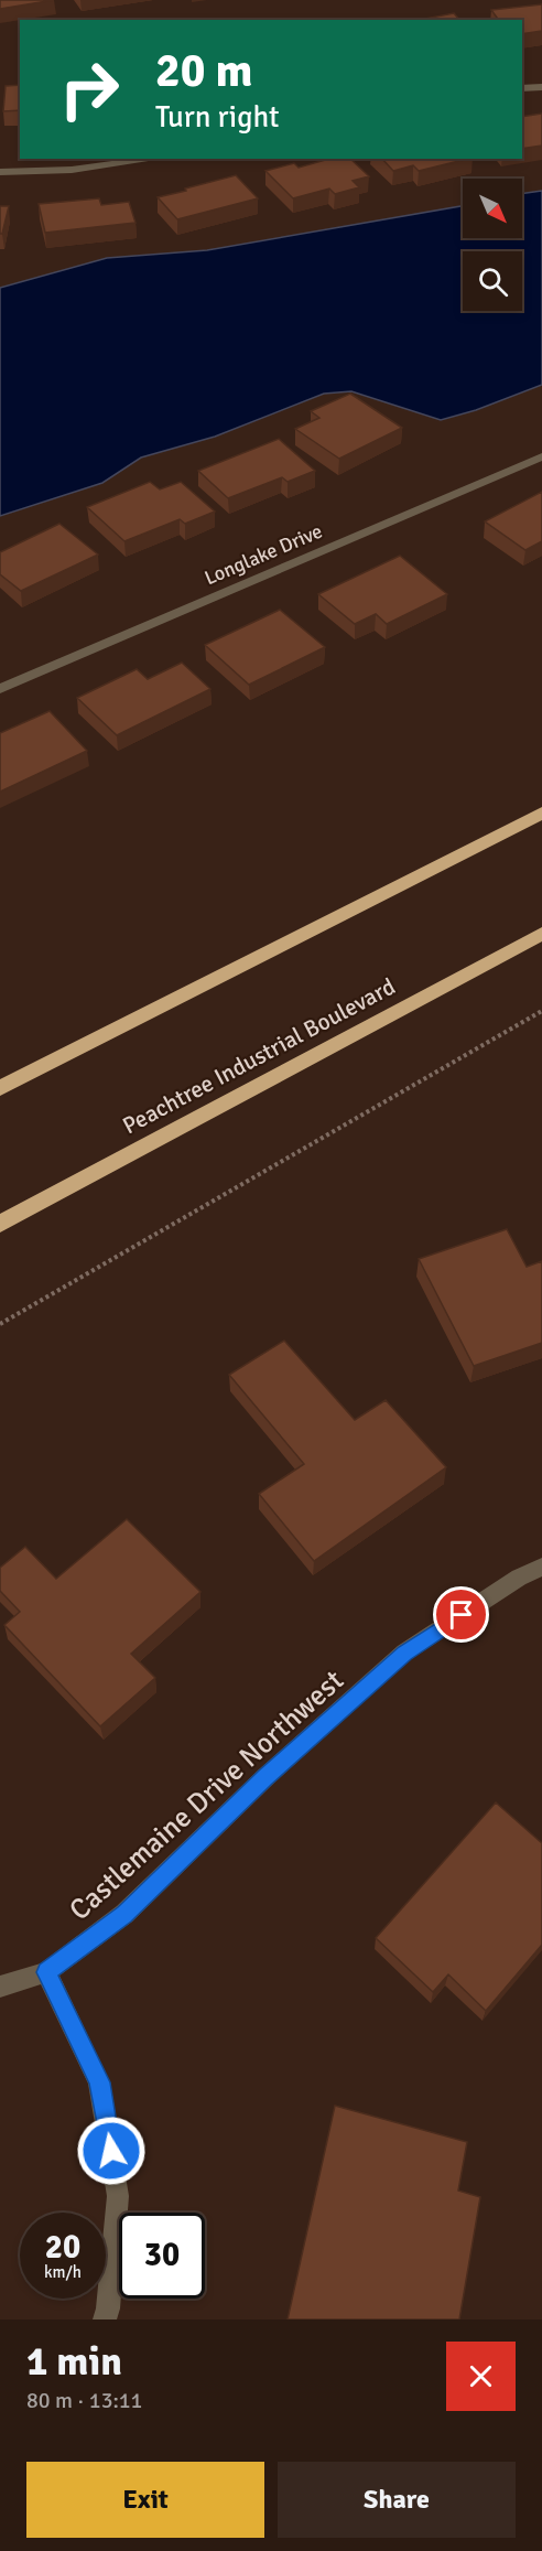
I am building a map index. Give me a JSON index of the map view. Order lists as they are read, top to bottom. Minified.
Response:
{"streets":{"highway":["Peachtree Industrial Boulevard"],"street":["Longlake Drive","Castlemaine Drive Northwest"]},"north":"bottom right","page":{"turn":["20 m","Turn right"],"speed":"20 km/h","limit":"30","heading":["1 min","80 m · 13:11"],"buttons":["Exit","Share"]}}
